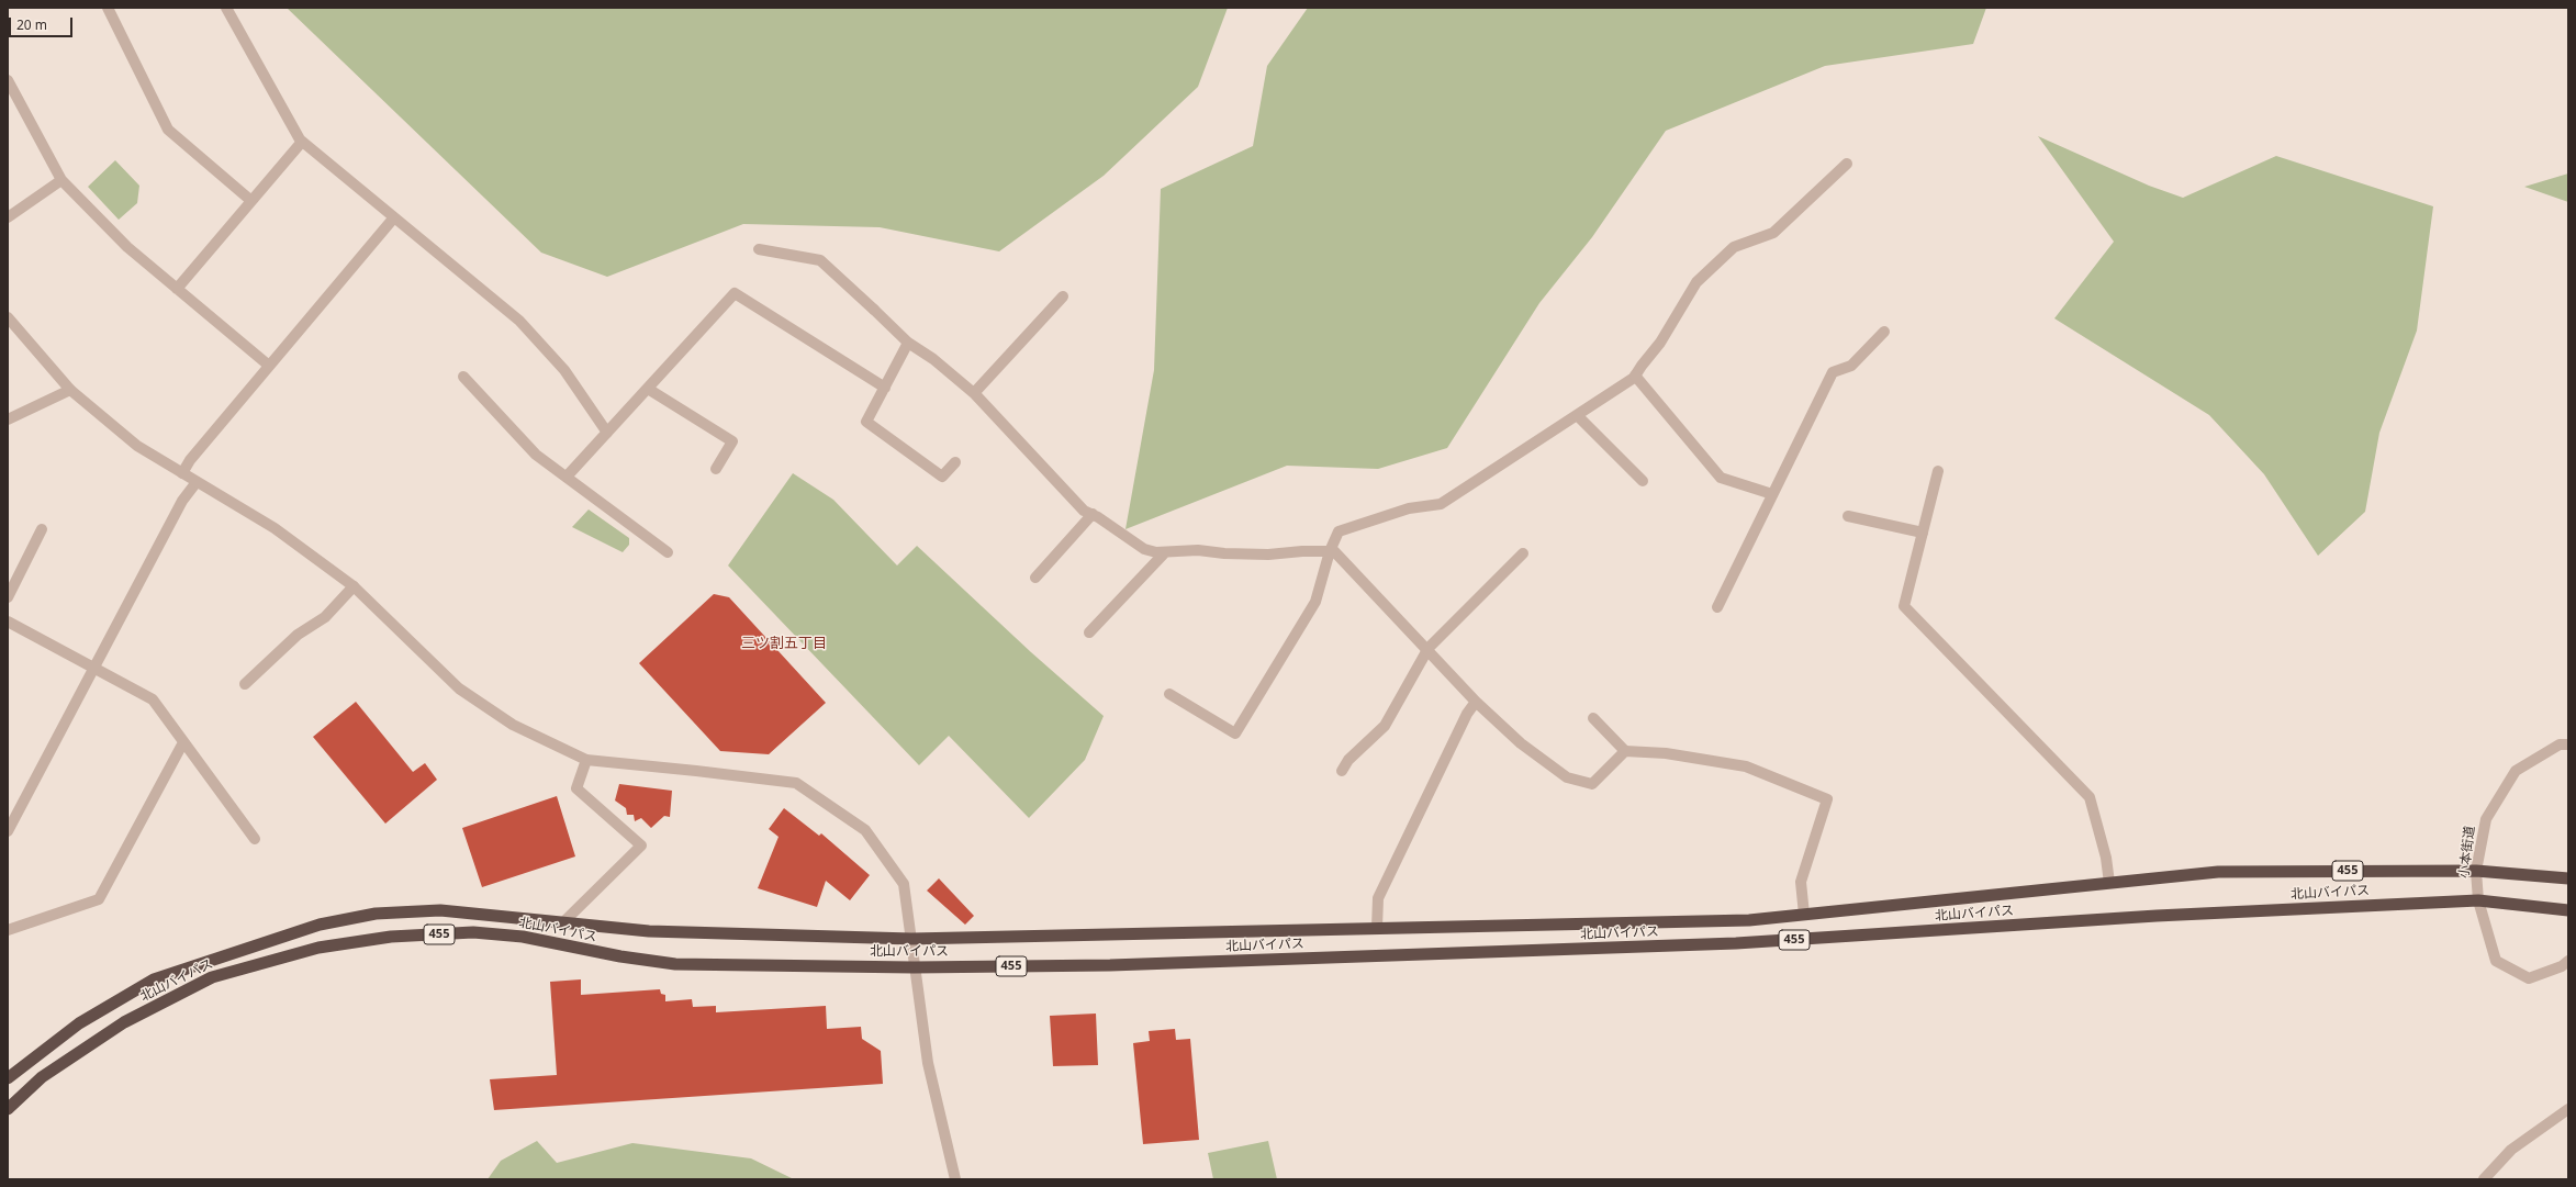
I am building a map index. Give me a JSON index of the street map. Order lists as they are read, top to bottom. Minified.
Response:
{"streets":{"highway":["455","北山バイパス"],"street":["小本街道"]},"crossings":[["小本街道","北山バイパス"]],"districts":["三ツ割五丁目"],"scale_bar":"20 m"}
